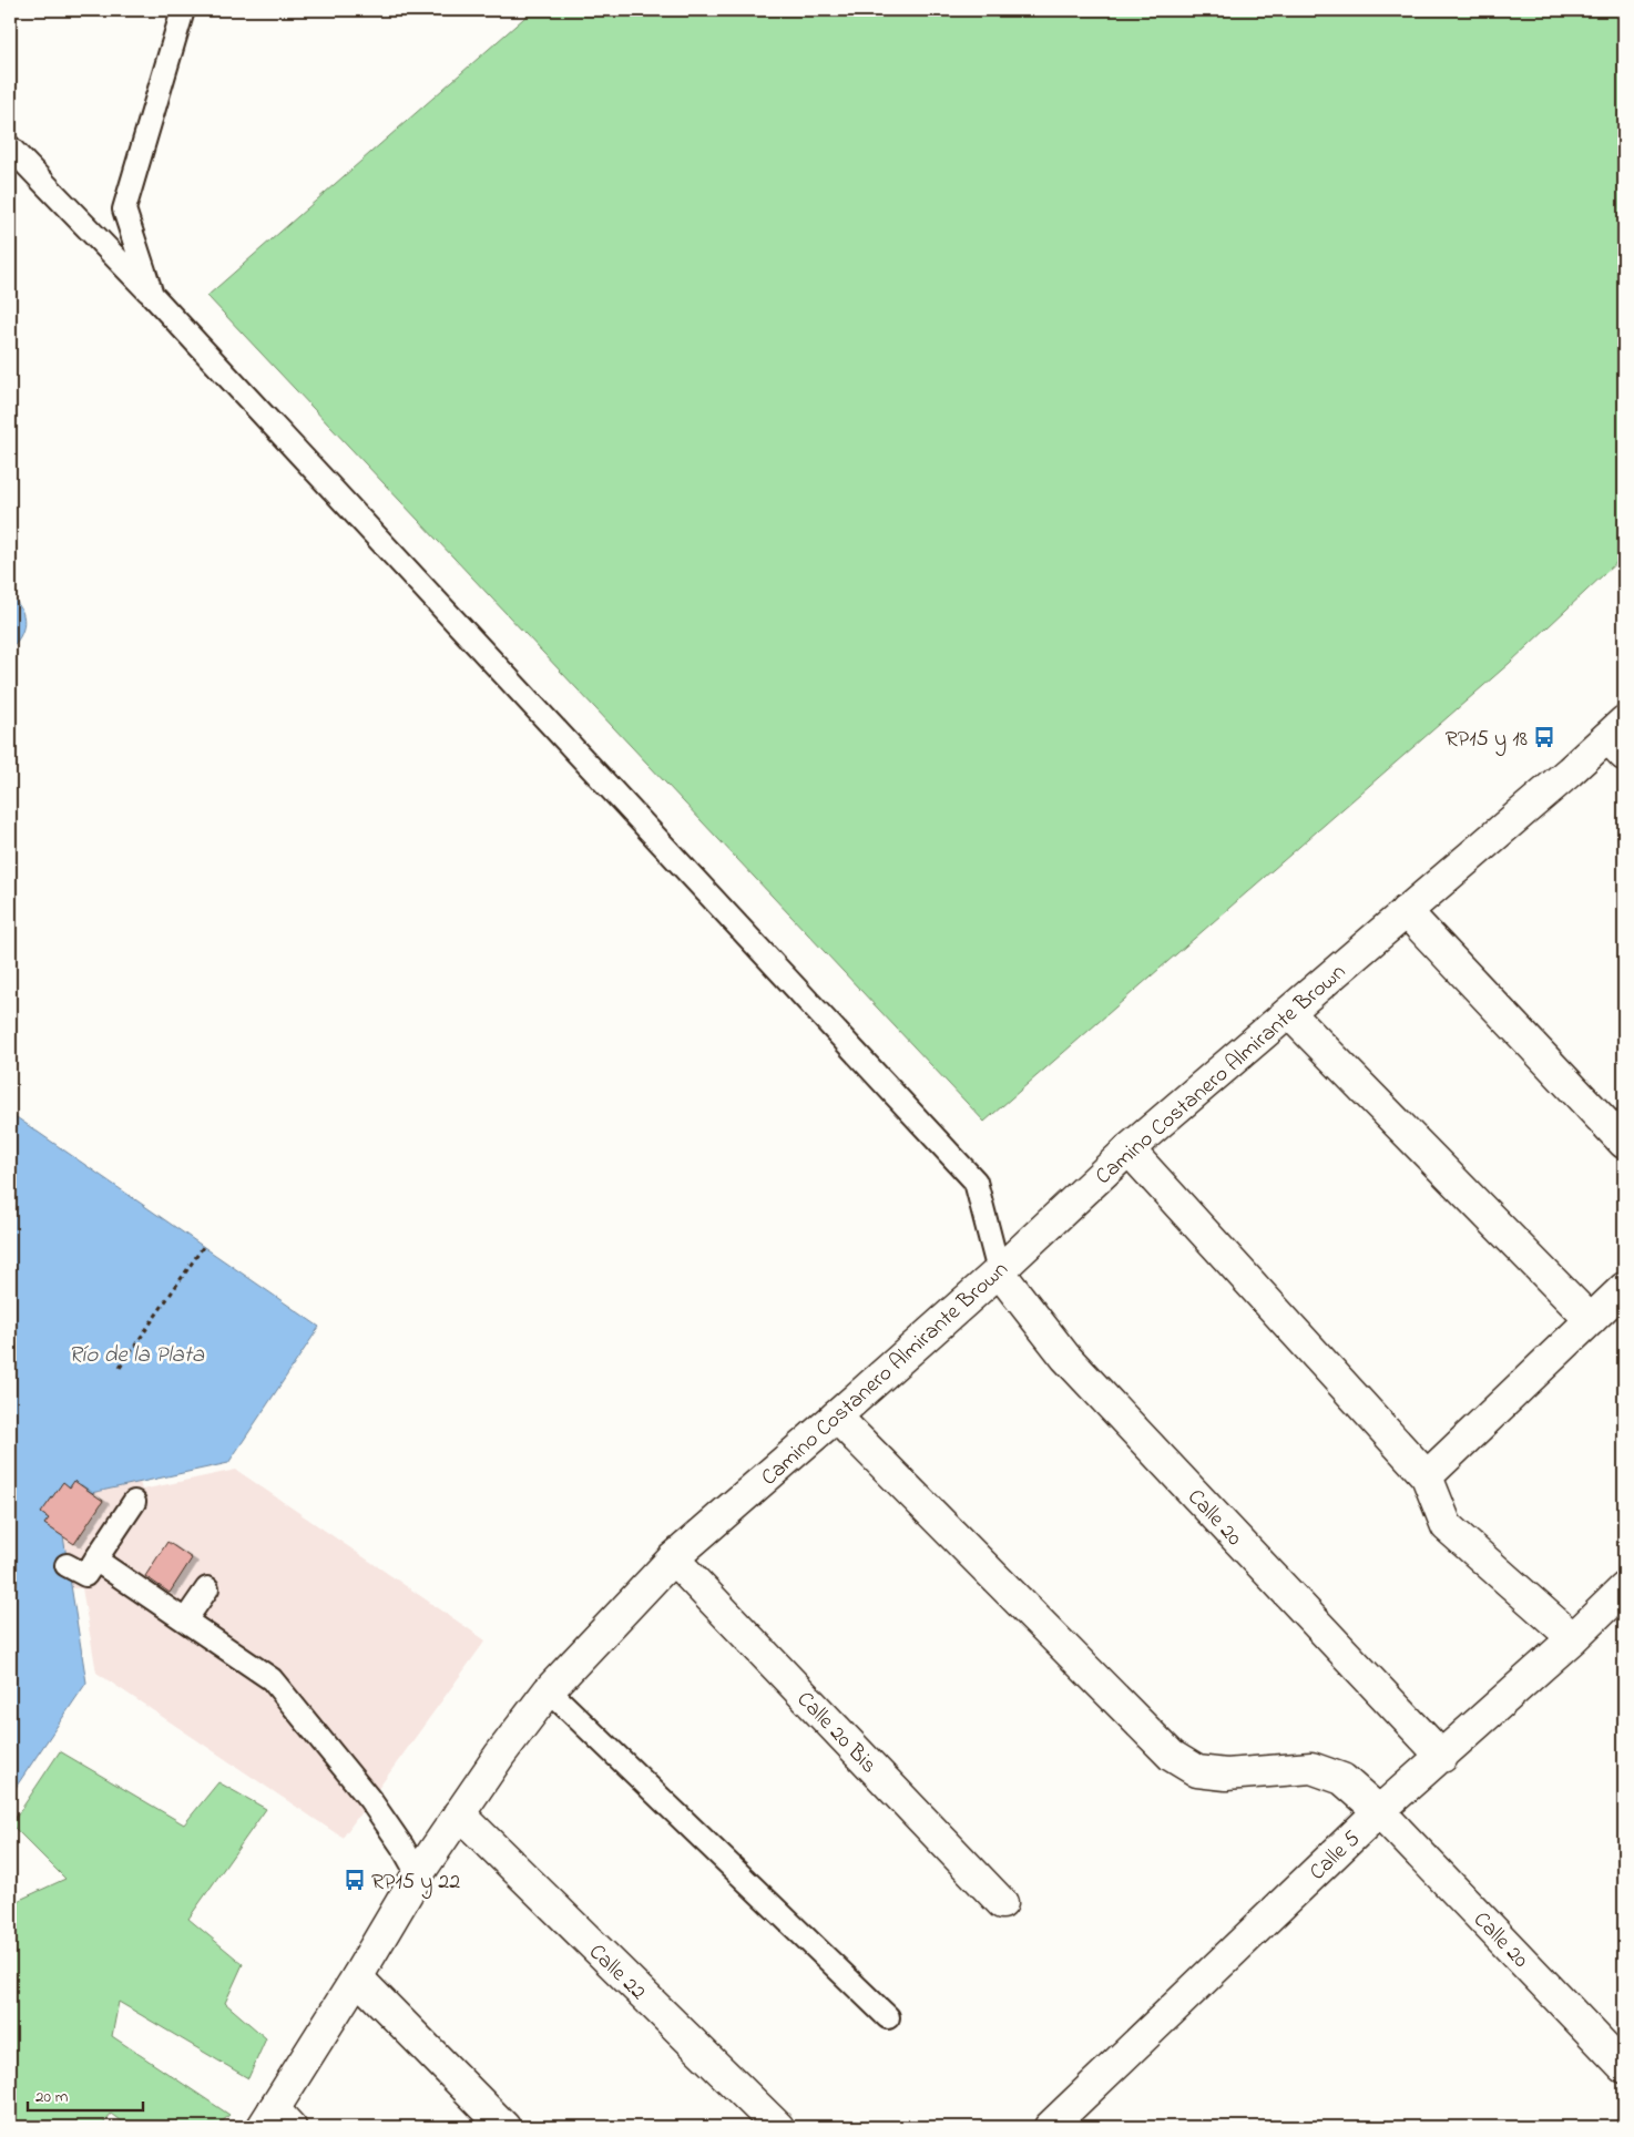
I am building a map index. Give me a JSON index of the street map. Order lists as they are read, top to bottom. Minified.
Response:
{"streets":{"street":["Camino Costanero Almirante Brown","Calle 20","Calle 20 Bis","Calle 5","Calle 22"]},"crossings":[["Camino Costanero Almirante Brown","Calle 20"],["Camino Costanero Almirante Brown","Calle 20 Bis"],["Camino Costanero Almirante Brown","Calle 22"],["Calle 20","Calle 5"]],"water":["Río de la Plata"],"places":{"bus stop":["RP15 y 18","RP15 y 22"]},"scale_bar":"20 m"}
